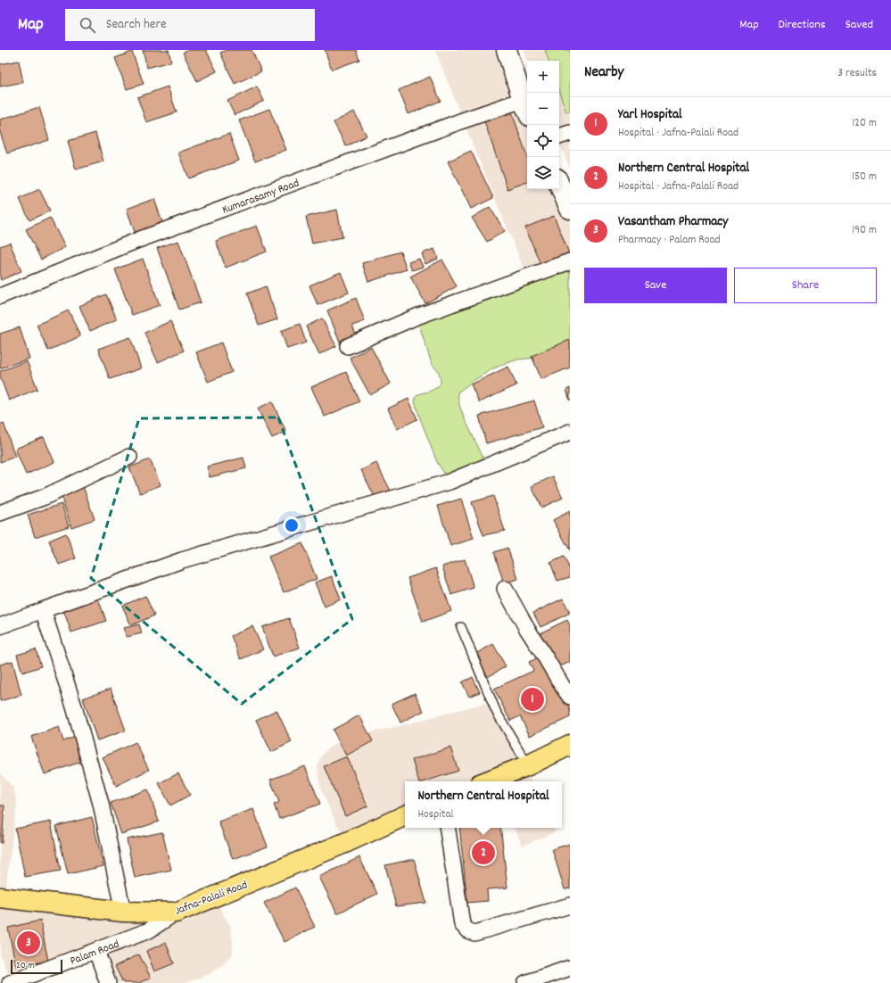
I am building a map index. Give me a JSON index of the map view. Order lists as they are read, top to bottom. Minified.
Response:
{"streets":{"main road":["Jafna-Palali Road"],"street":["Kumarasamy Road","Palam Road"]},"crossings":[["Jafna-Palali Road","Palam Road"]],"scale_bar":"20 m","page":{"header":"Map","search":"Search here","nav":["Map","Directions","Saved"],"heading":["Nearby","3 results"],"map_buttons":["+","−"],"list":[{"mark":"1","name":"Yarl Hospital","note":"Hospital · Jafna-Palali Road","value":"120 m"},{"mark":"2","name":"Northern Central Hospital","note":"Hospital · Jafna-Palali Road","value":"150 m"},{"mark":"3","name":"Vasantham Pharmacy","note":"Pharmacy · Palam Road","value":"190 m"}],"buttons":["Save","Share"],"pins":["1","2","3"],"popup":["Northern Central Hospital","Hospital"],"scale":"20 m"}}
